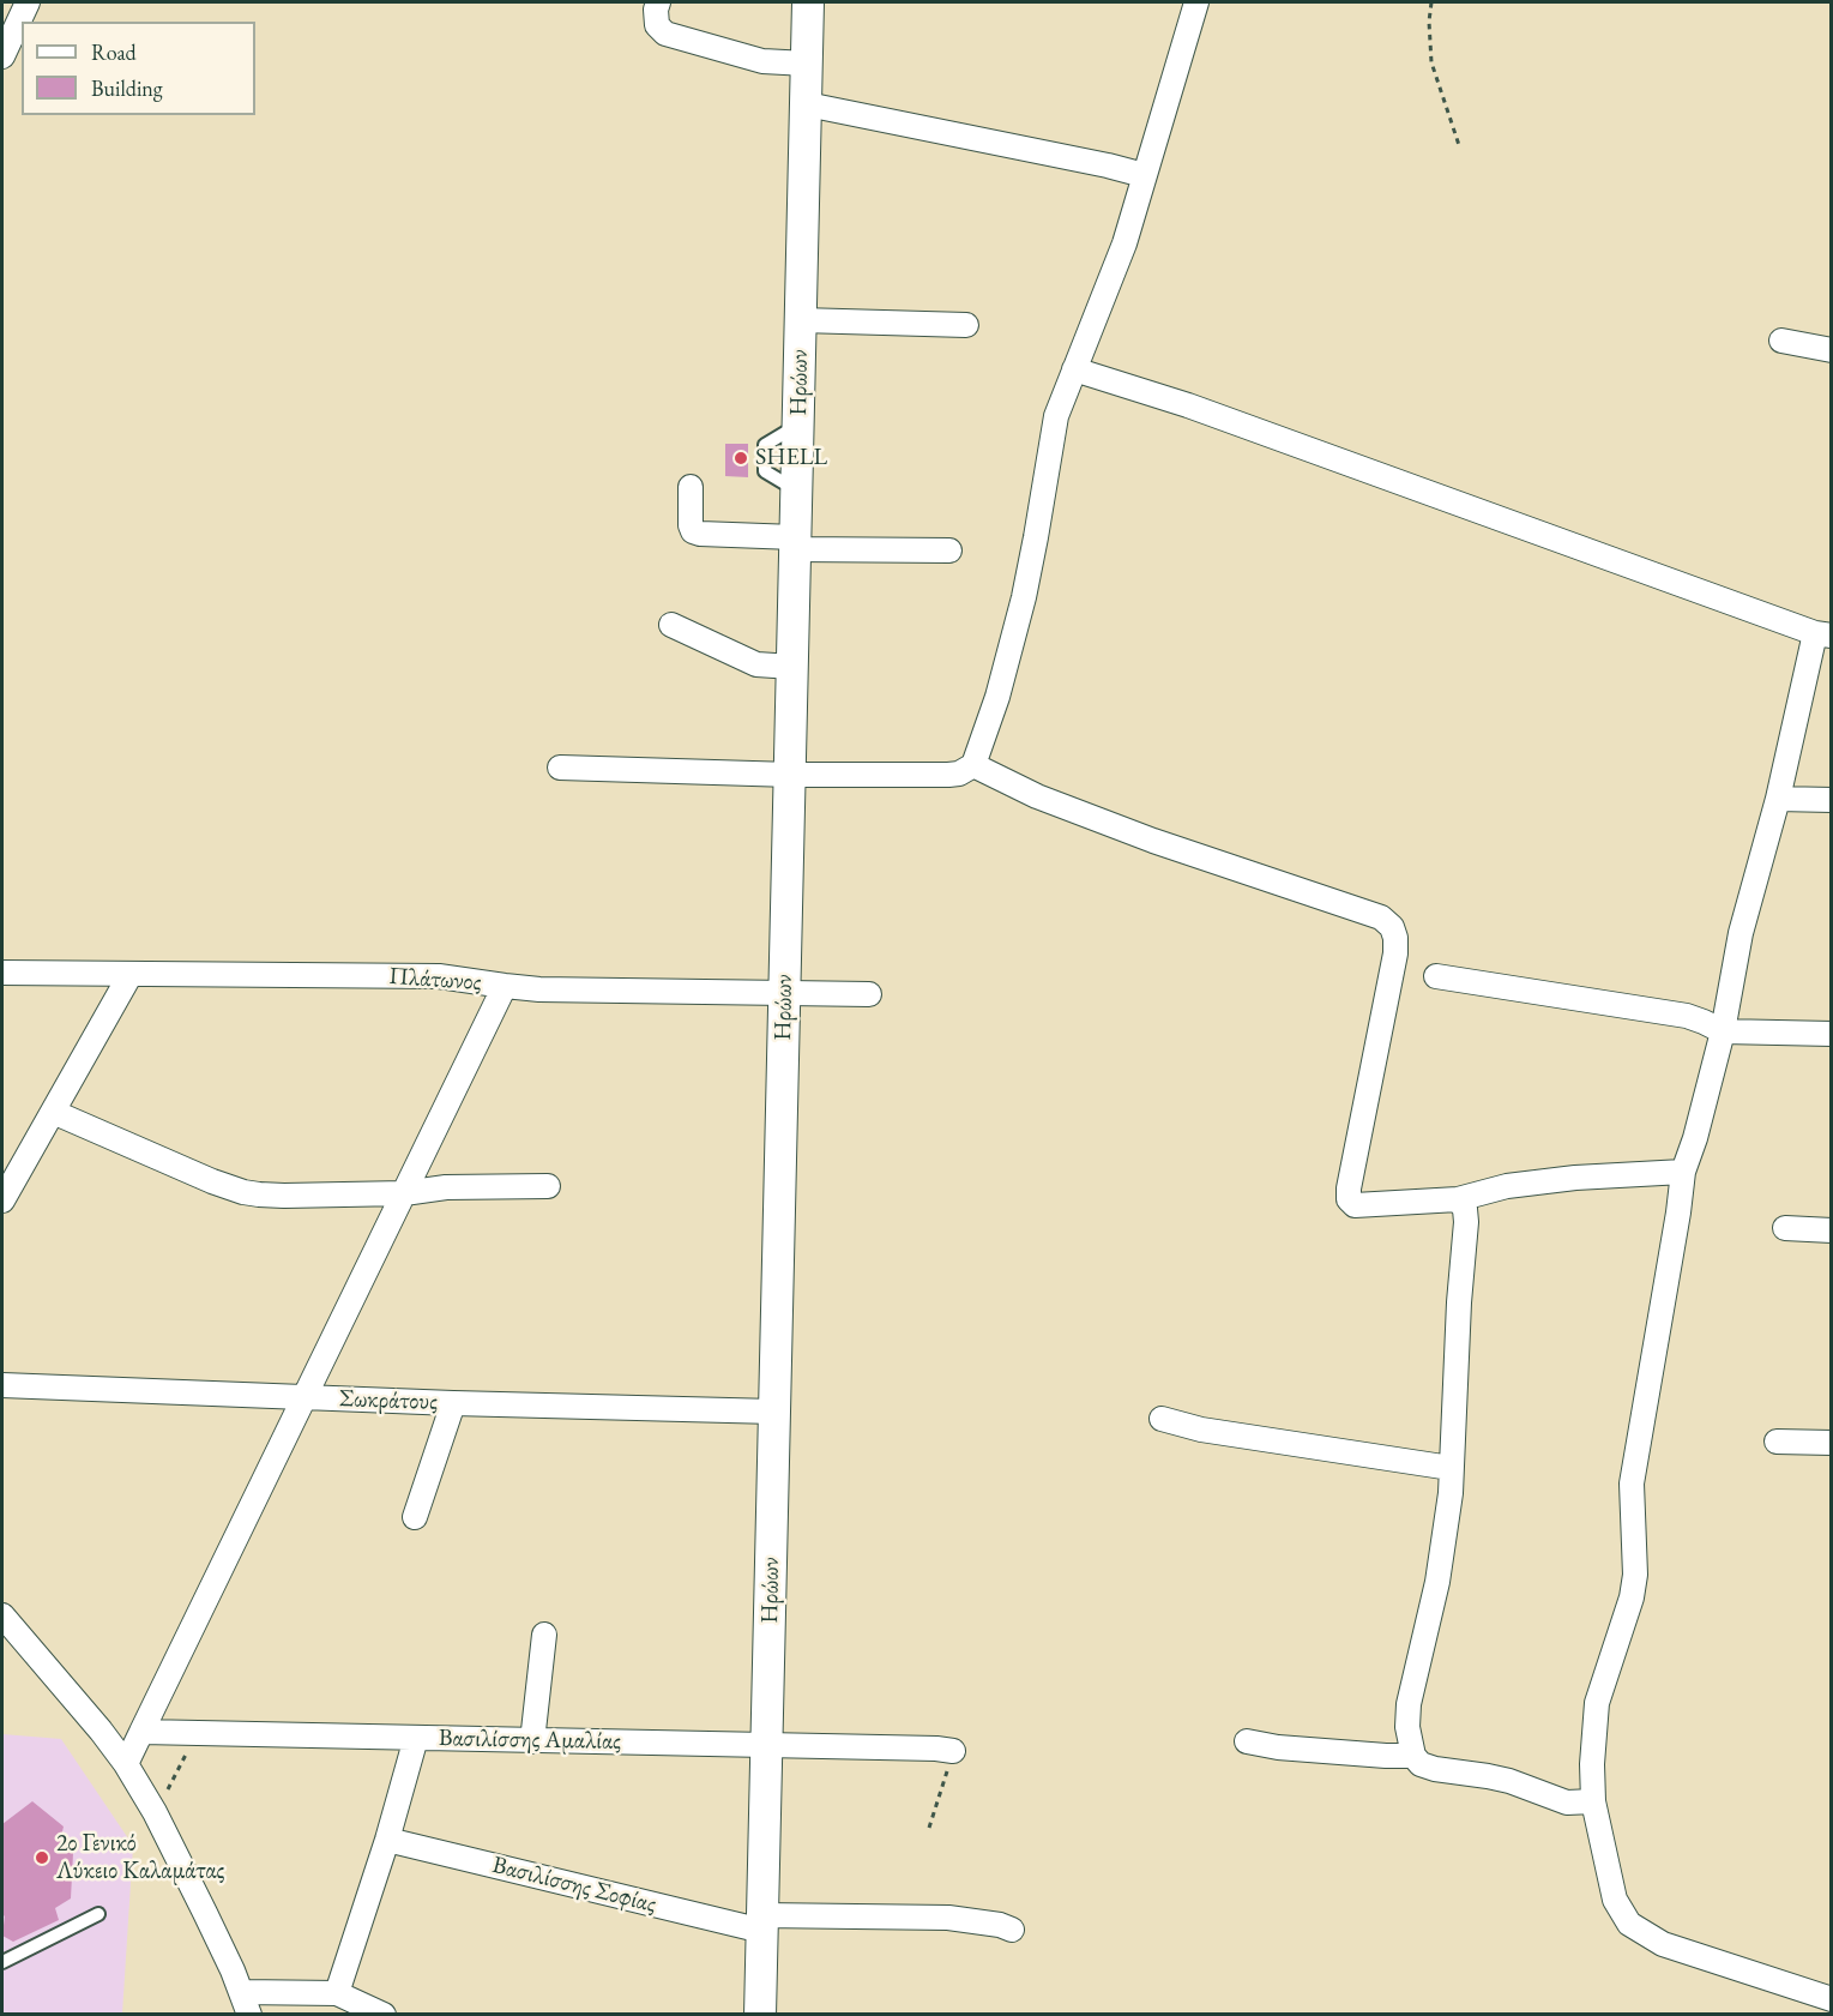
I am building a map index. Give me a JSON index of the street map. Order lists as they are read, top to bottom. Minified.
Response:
{"streets":{"street":["Ηρώων","Πλάτωνος","Σωκράτους","Βασιλίσσης Αμαλίας","Βασιλίσσης Σοφίας"]},"crossings":[["Ηρώων","Πλάτωνος"],["Ηρώων","Σωκράτους"],["Ηρώων","Βασιλίσσης Αμαλίας"],["Ηρώων","Βασιλίσσης Σοφίας"]],"places":["SHELL","2ο Γενικό Λύκειο Καλαμάτας"],"legend":["Road","Building"]}
